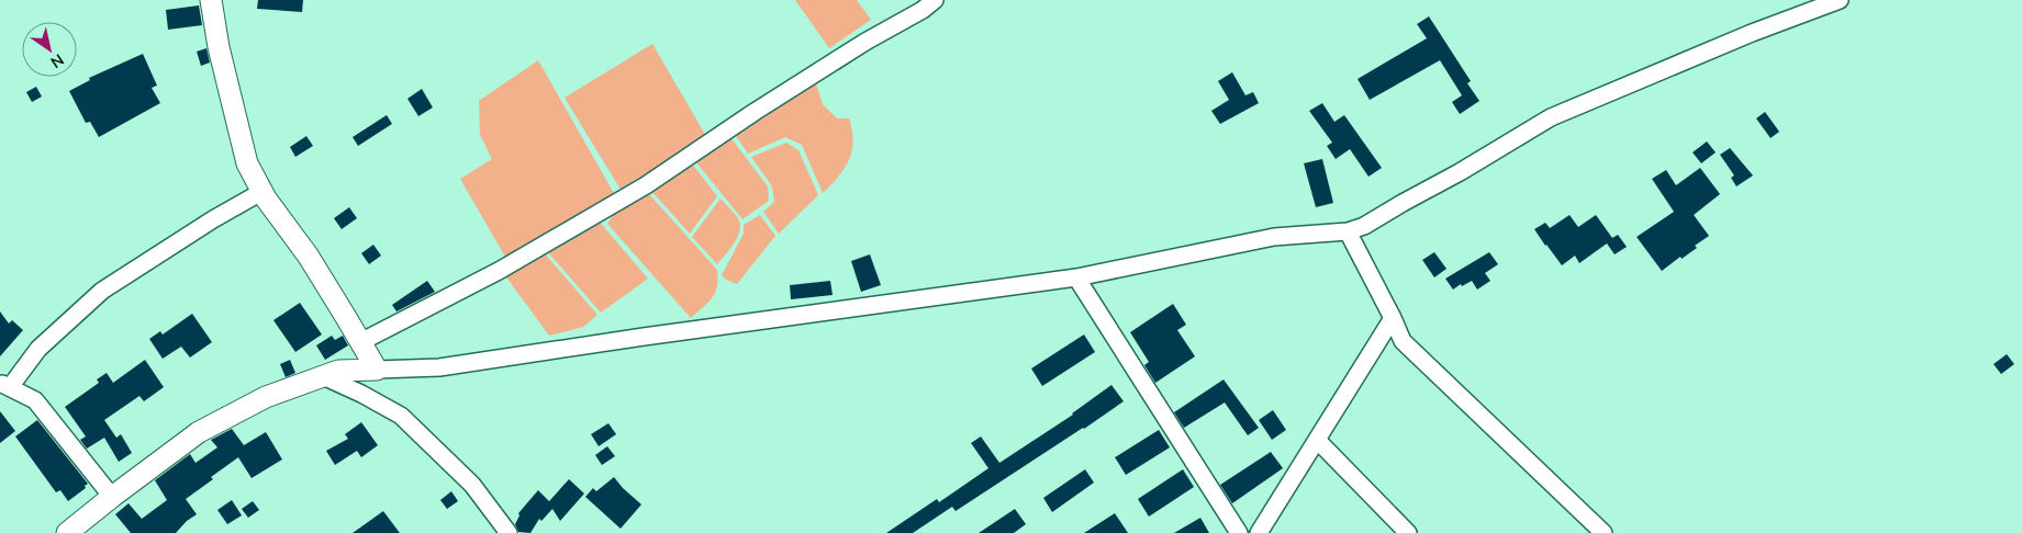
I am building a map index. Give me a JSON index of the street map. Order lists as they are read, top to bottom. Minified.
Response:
{"north":"bottom right"}
